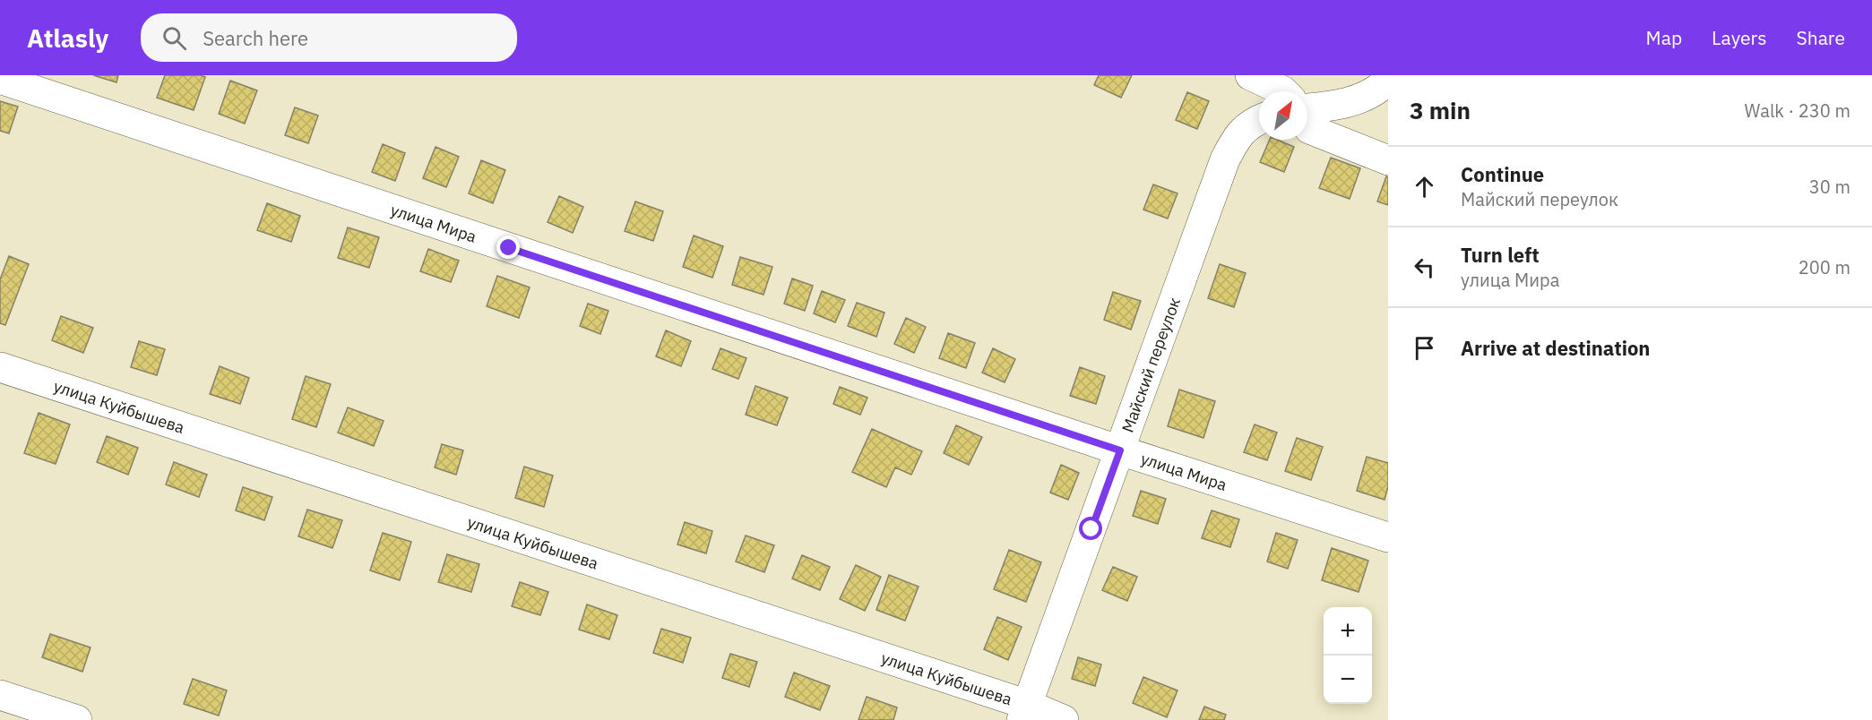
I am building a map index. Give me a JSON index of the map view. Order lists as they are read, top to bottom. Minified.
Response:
{"streets":{"street":["улица Мира","Майский переулок","улица Куйбышева"]},"crossings":[["улица Мира","Майский переулок"],["Майский переулок","улица Куйбышева"]],"north":"top right","page":{"header":"Atlasly","search":"Search here","nav":["Map","Layers","Share"],"heading":["3 min","Walk · 230 m"],"list":[["Continue","Майский переулок","30 m"],["Turn left","улица Мира","200 m"],"Arrive at destination"],"map_buttons":["+","−"]}}
